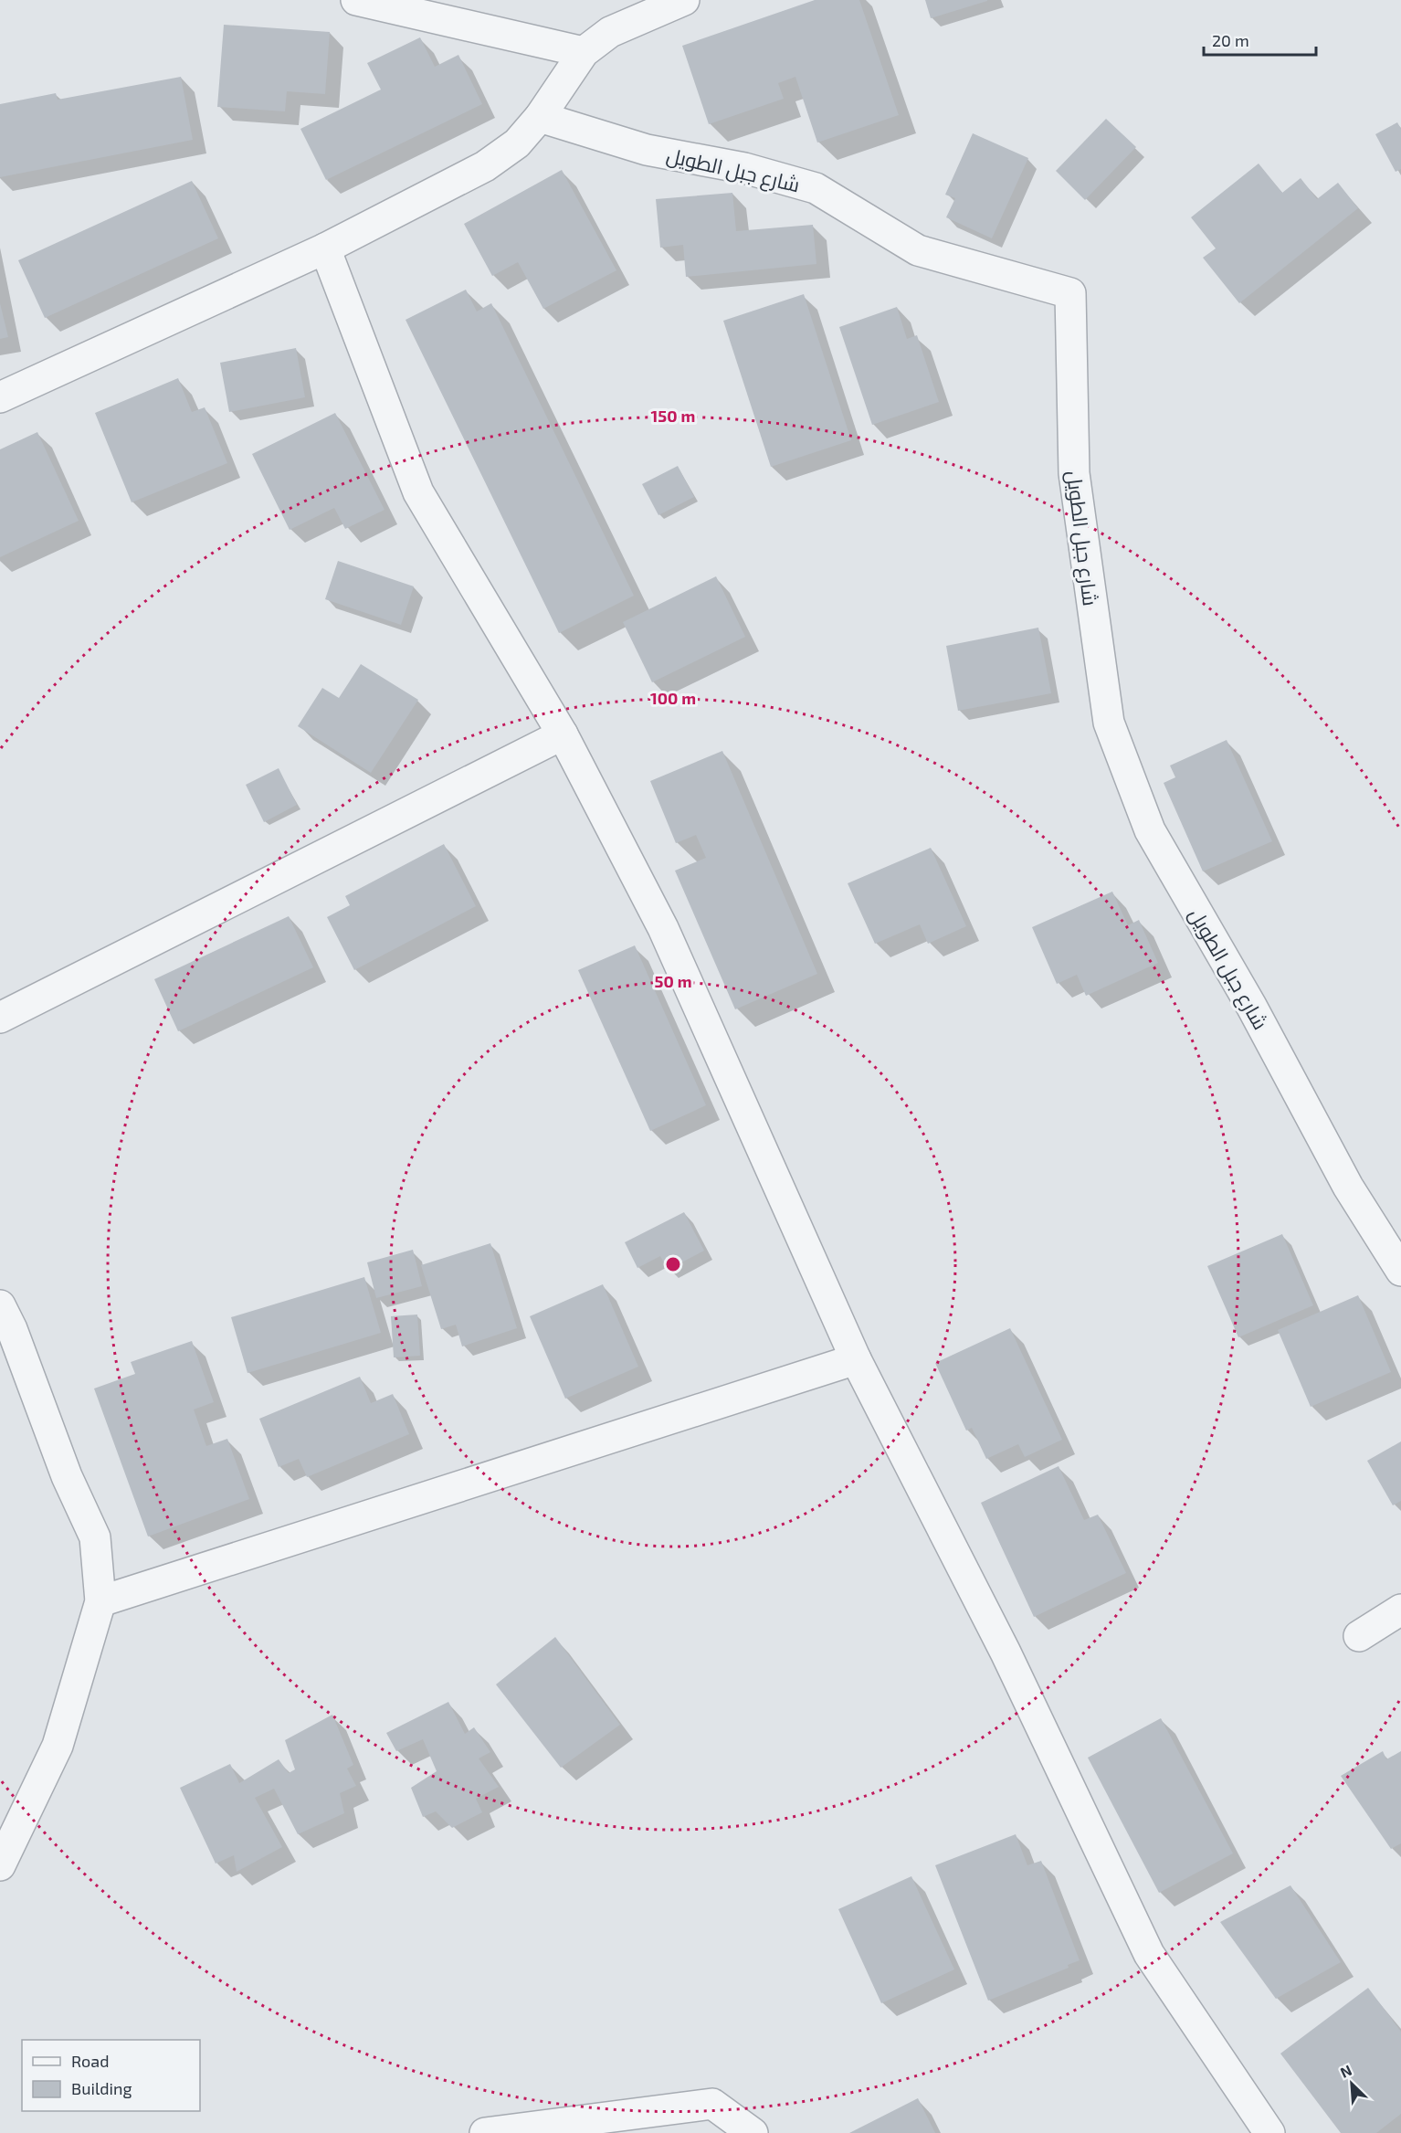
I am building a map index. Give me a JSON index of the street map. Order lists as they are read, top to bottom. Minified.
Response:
{"streets":{"street":["شارع جبل الطويل"]},"legend":["Road","Building"],"scale_bar":"20 m","north":"top left","rings":["150 m","100 m","50 m"]}
